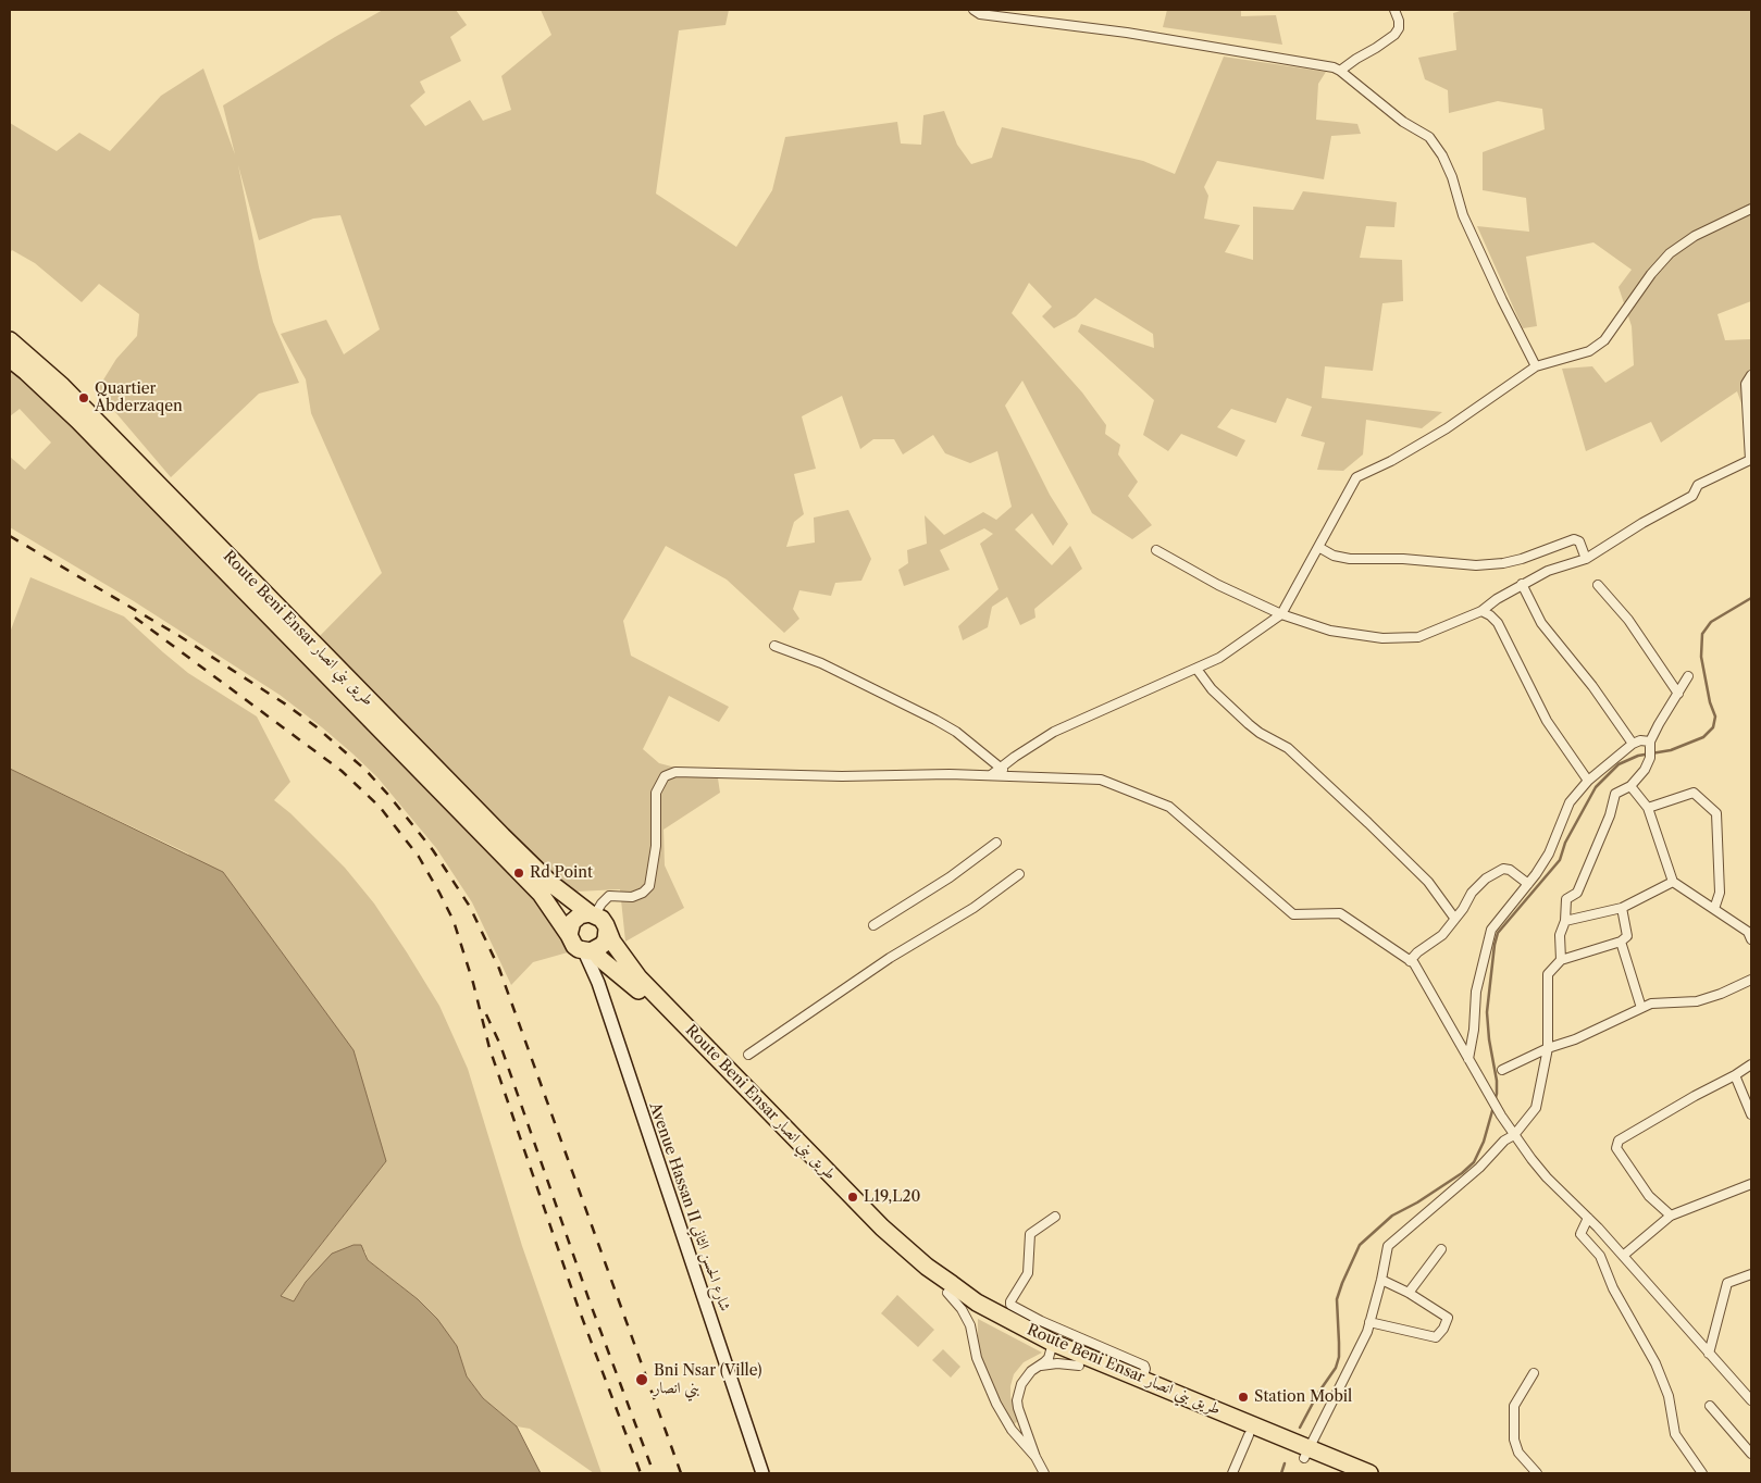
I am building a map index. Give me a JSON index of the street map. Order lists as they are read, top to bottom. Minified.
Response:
{"streets":{"highway":["Route Beni Ensar طريق بني انصار"],"street":["Avenue Hassan II شارع الحسن الثاني"]},"crossings":[["Route Beni Ensar طريق بني انصار","Avenue Hassan II شارع الحسن الثاني"]],"places":["Quartier Abderzaqen","Rd Point","L19,L20","Bni Nsar (Ville) بني انصار","Station Mobil"]}
